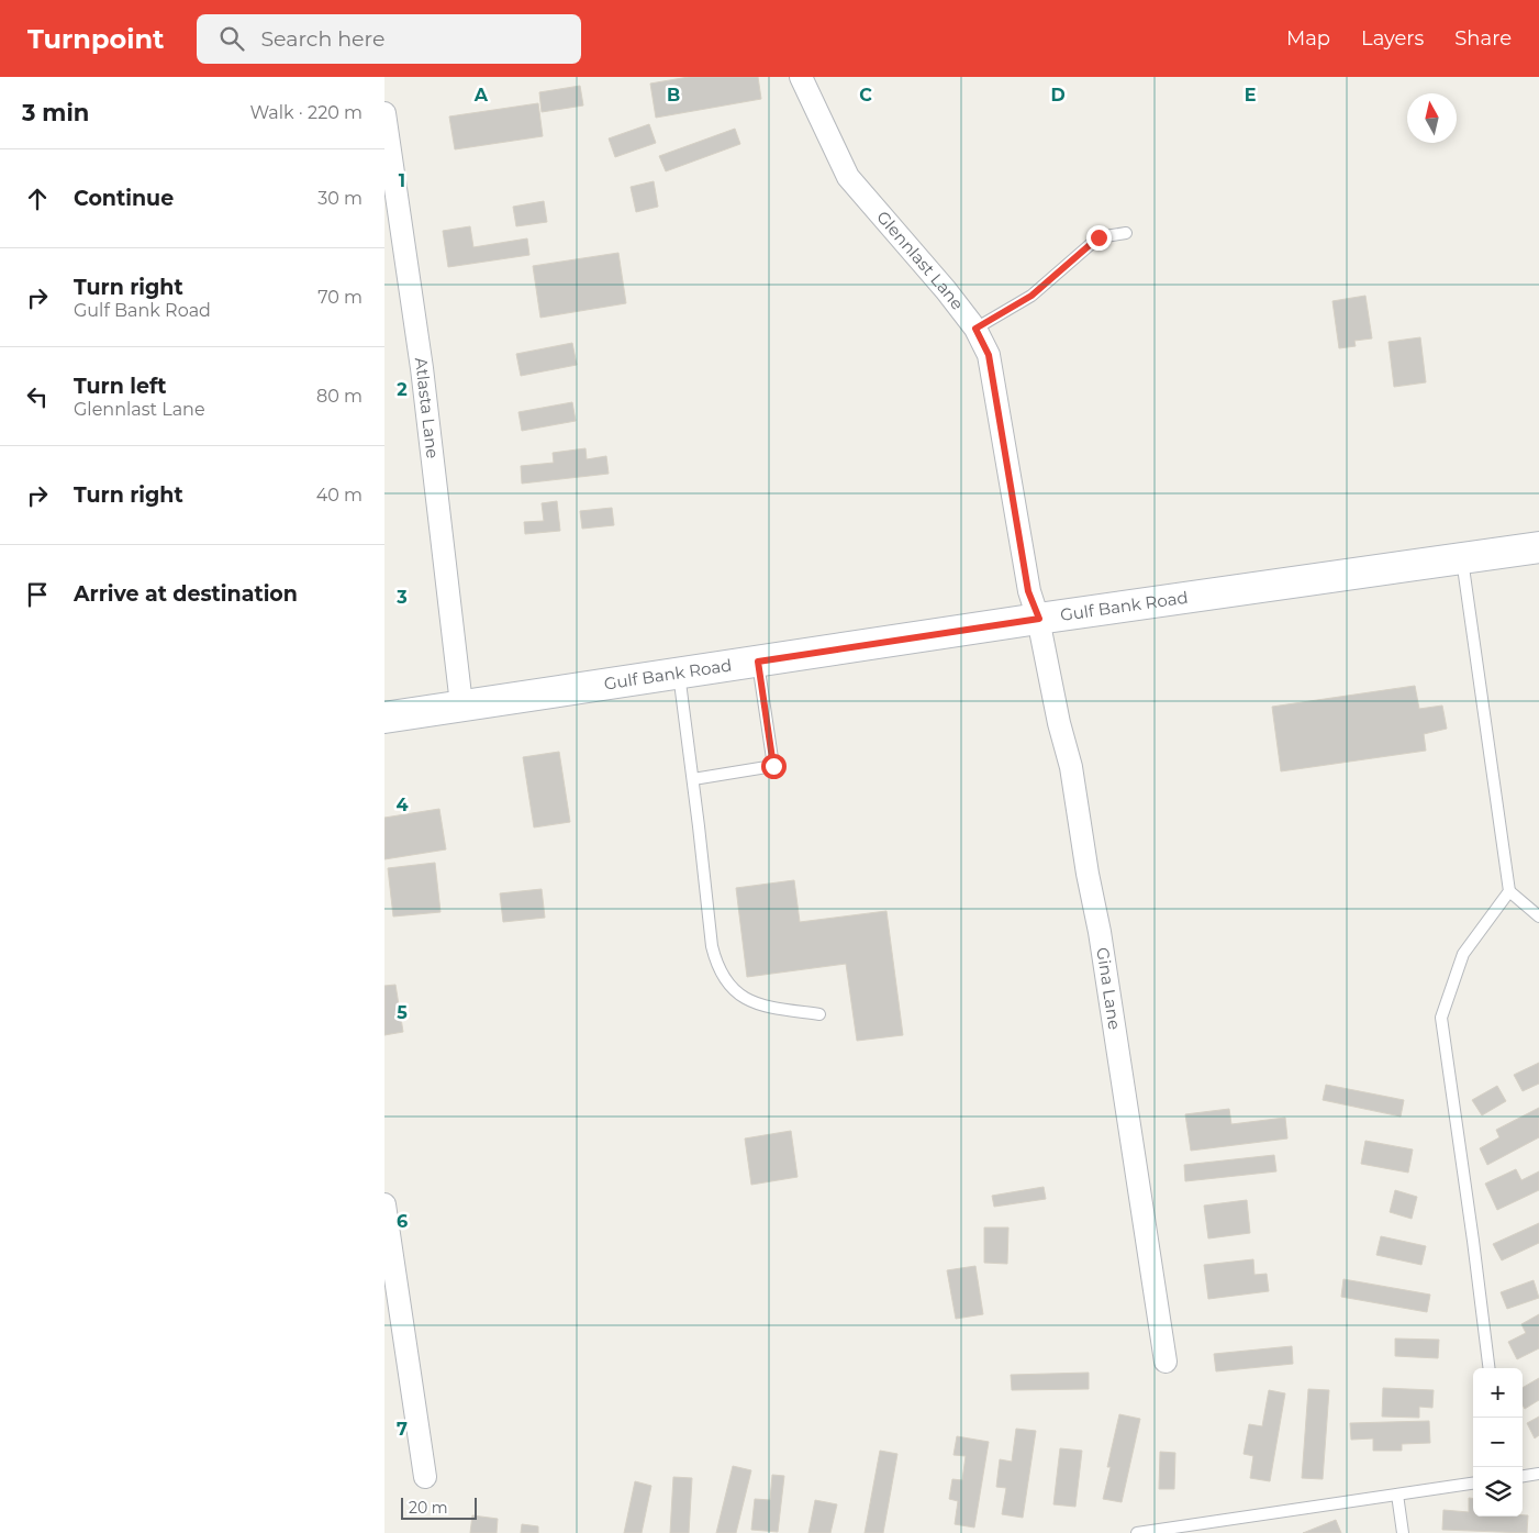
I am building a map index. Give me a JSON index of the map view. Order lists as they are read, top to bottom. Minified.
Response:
{"streets":{"main road":["Gulf Bank Road"],"street":["Glennlast Lane","Atlasta Lane","Gina Lane"]},"crossings":[["Glennlast Lane","Gulf Bank Road"],["Glennlast Lane","Gina Lane"],["Atlasta Lane","Gulf Bank Road"],["Gulf Bank Road","Gina Lane"]],"scale_bar":"20 m","north":"top","page":{"header":"Turnpoint","search":"Search here","nav":["Map","Layers","Share"],"heading":["3 min","Walk · 220 m"],"list":[["Continue","30 m"],["Turn right","Gulf Bank Road","70 m"],["Turn left","Glennlast Lane","80 m"],["Turn right","40 m"],"Arrive at destination"],"map_buttons":["+","−"],"scale":"20 m"},"grid":{"columns":["A","B","C","D","E"],"rows":["1","2","3","4","5","6","7"]}}
